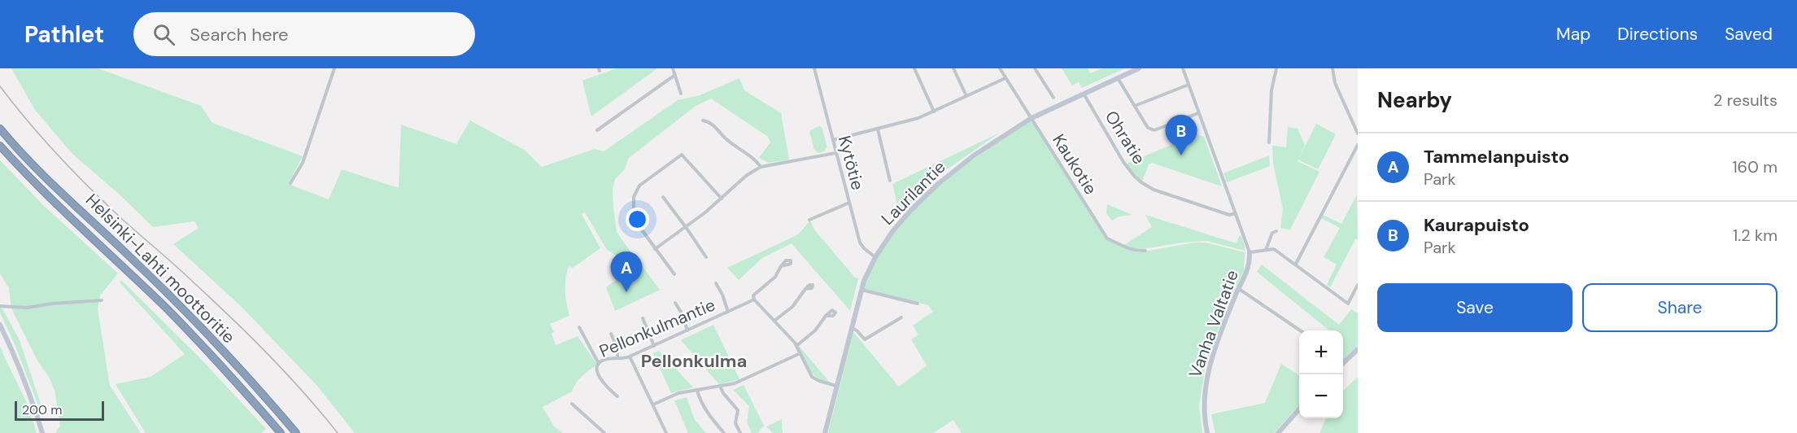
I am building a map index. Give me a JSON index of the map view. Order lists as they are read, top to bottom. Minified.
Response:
{"streets":{"highway":["Helsinki-Lahti moottoritie"],"street":["Ohratie","Kytötie","Kaukotie","Laurilantie","Vanha Valtatie","Pellonkulmantie"]},"crossings":[["Ohratie","Laurilantie"],["Kytötie","Laurilantie"],["Kaukotie","Laurilantie"]],"districts":["Pellonkulma"],"scale_bar":"200 m","page":{"header":"Pathlet","search":"Search here","nav":["Map","Directions","Saved"],"heading":["Nearby","2 results"],"pins":["B","A"],"list":[{"mark":"A","name":"Tammelanpuisto","note":"Park","value":"160 m"},{"mark":"B","name":"Kaurapuisto","note":"Park","value":"1.2 km"}],"buttons":["Save","Share"],"map_buttons":["+","−"],"scale":"200 m"}}
